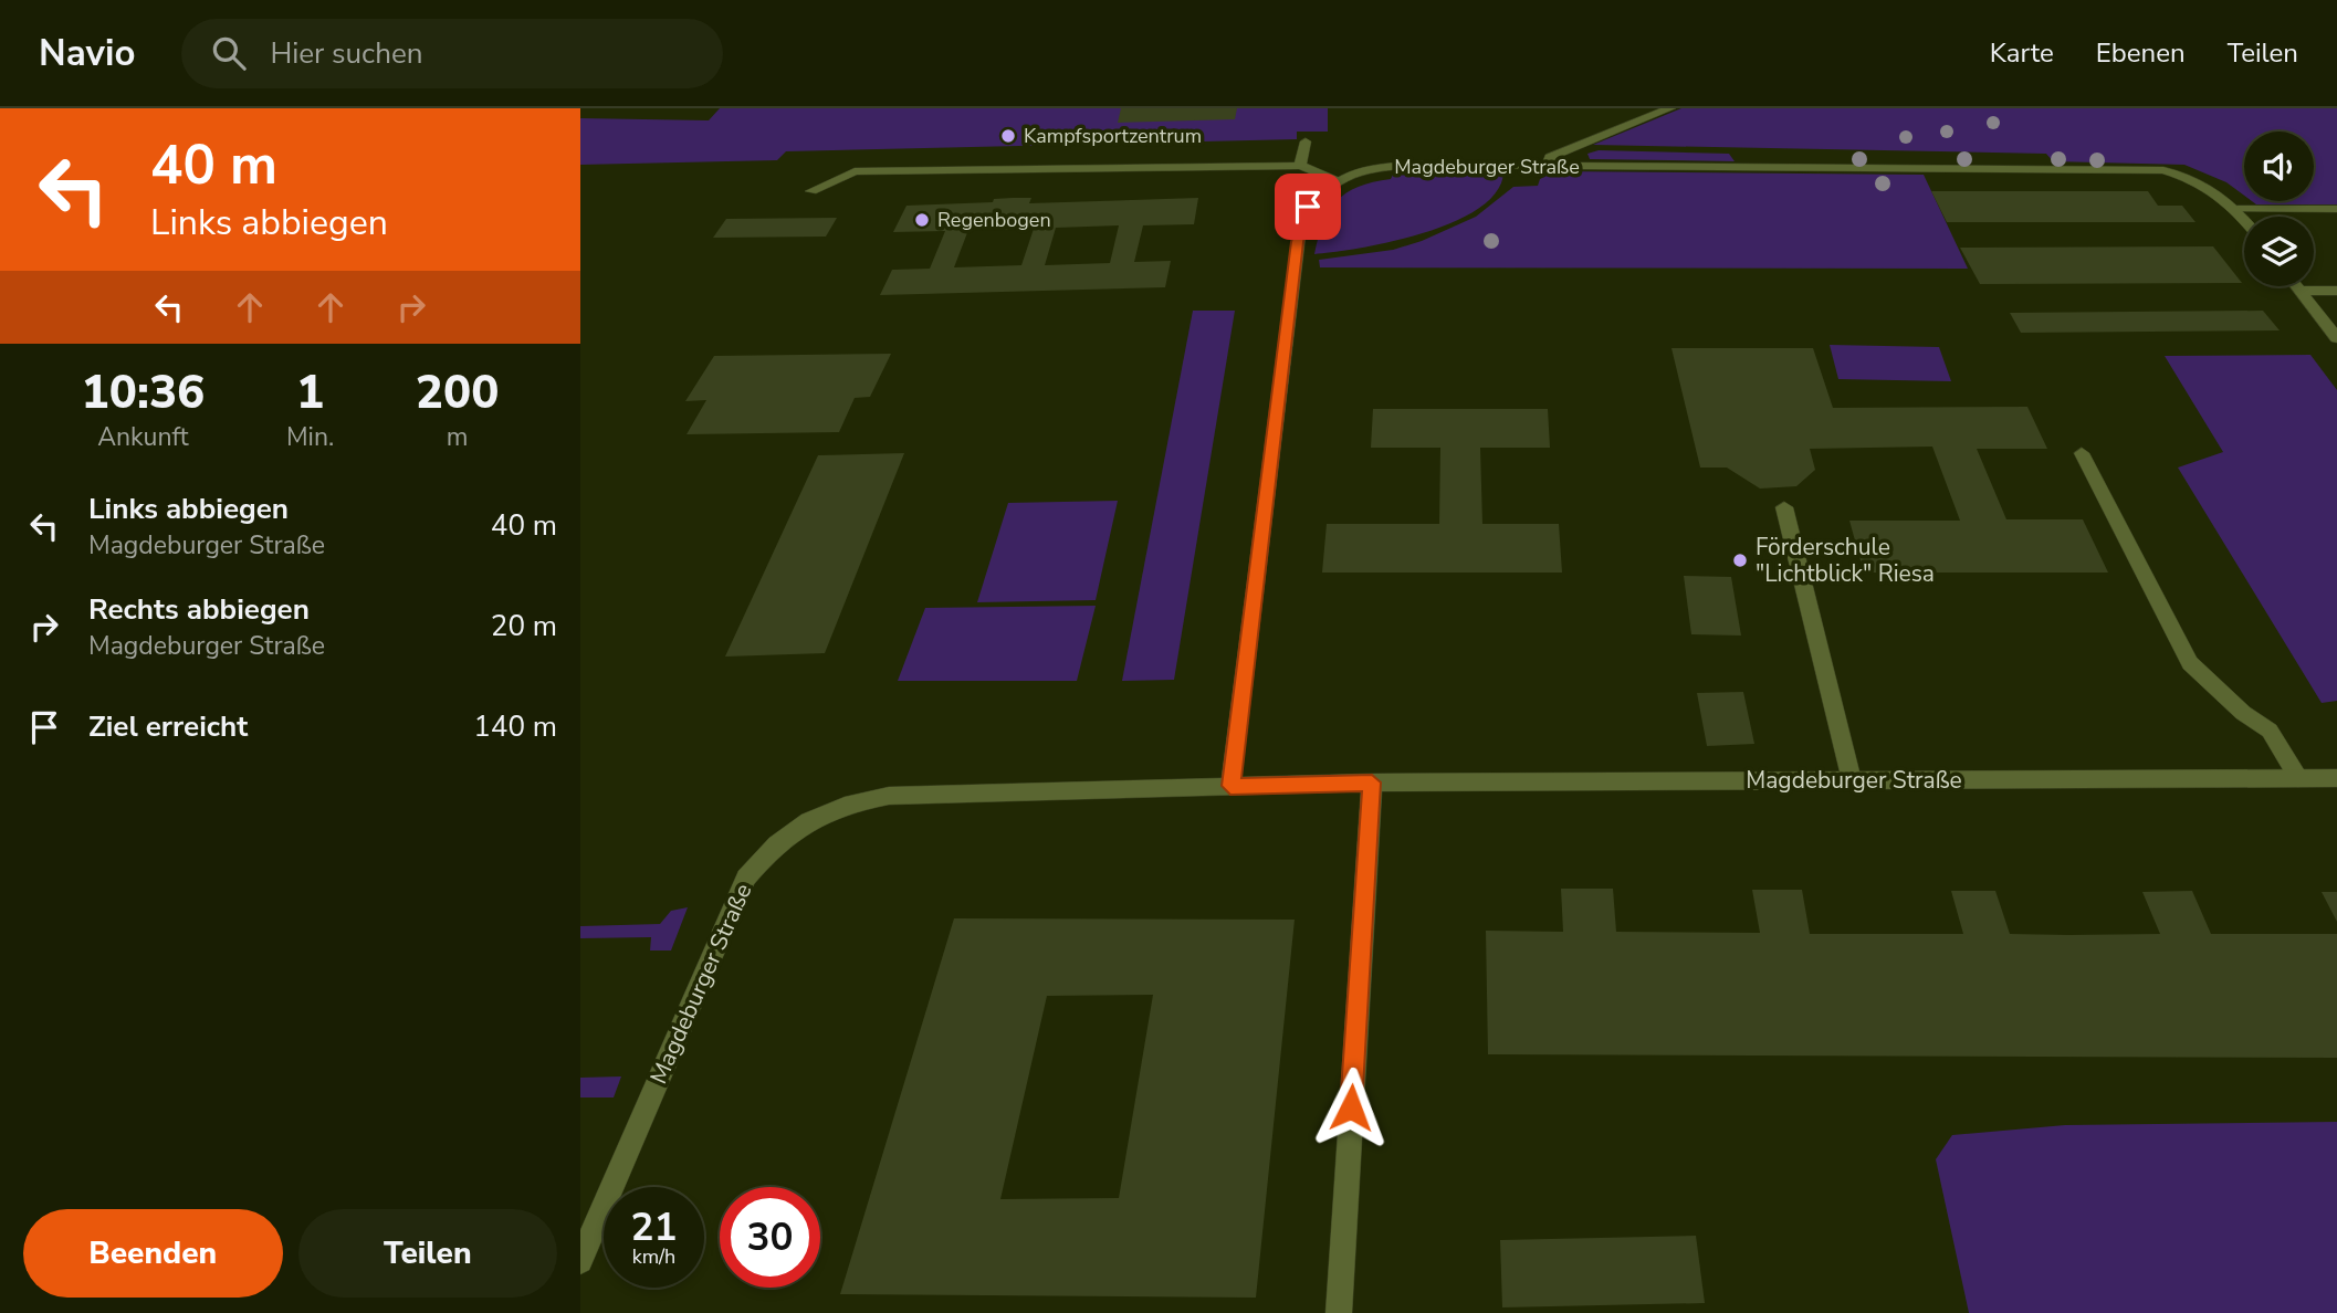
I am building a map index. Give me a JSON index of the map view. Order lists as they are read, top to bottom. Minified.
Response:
{"streets":{"street":["Magdeburger Straße"]},"places":["Kampfsportzentrum","Regenbogen","Förderschule \"Lichtblick\" Riesa"],"page":{"header":"Navio","search":"Hier suchen","nav":["Karte","Ebenen","Teilen"],"turn":["40 m","Links abbiegen"],"eta":["10:36","Ankunft","1","Min.","200","m"],"list":[{"name":"Links abbiegen","note":"Magdeburger Straße","value":"40 m"},{"name":"Rechts abbiegen","note":"Magdeburger Straße","value":"20 m"},{"name":"Ziel erreicht","value":"140 m"}],"speed":"21 km/h","limit":"30","buttons":["Beenden","Teilen"]}}
